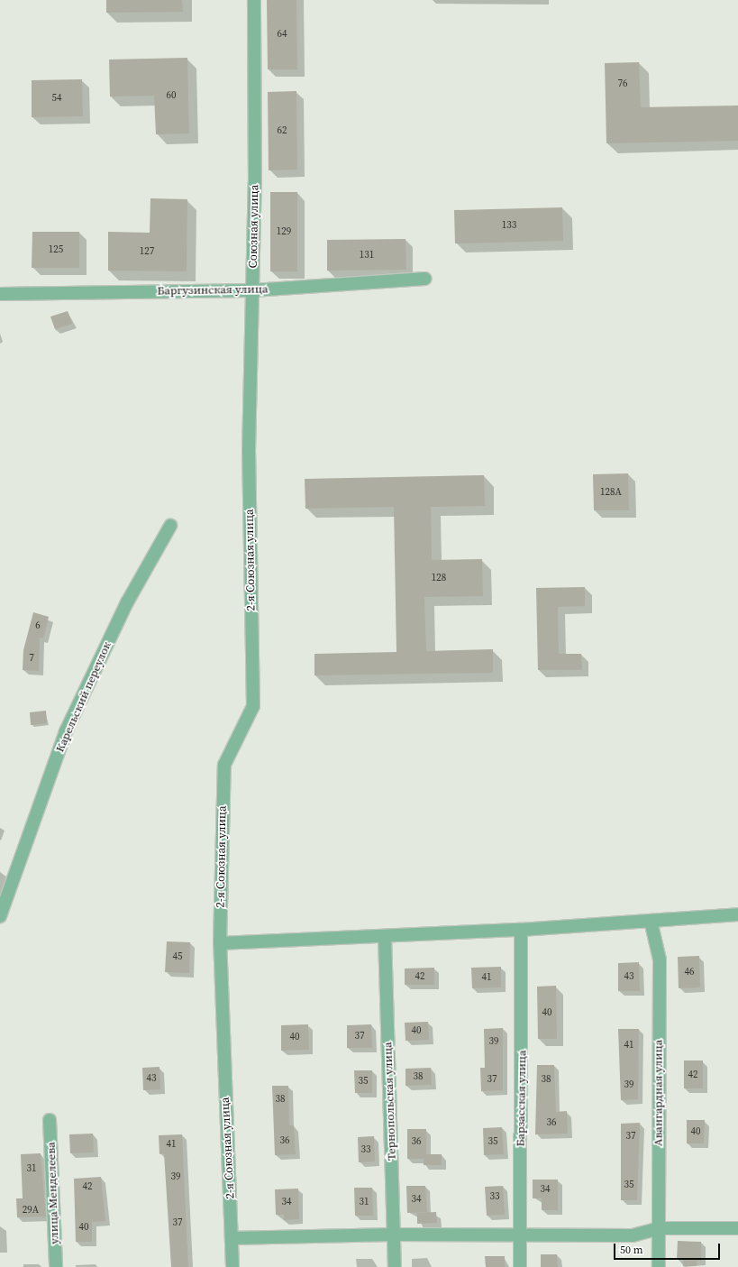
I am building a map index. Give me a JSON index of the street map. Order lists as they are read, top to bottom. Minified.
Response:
{"streets":{"street":["Союзная улица","Баргузинская улица","2-я Союзная улица","Карельский переулок","Авангардная улица","Барзасская улица","Тернопольская улица","улица Менделеева"]},"crossings":[["Союзная улица","Баргузинская улица"],["Союзная улица","2-я Союзная улица"]],"house_numbers":["64","76","60","54","62","133","129","125","127","131","128А","128","6","7","45","46","42","43","41","40","40","37","40","39","41","42","38","43","37","38","35","39","38","36","40","37","36","36","35","41","33","31","39","35","42","34","33","34","34","31","29А","37","40"],"scale_bar":"50 m"}
